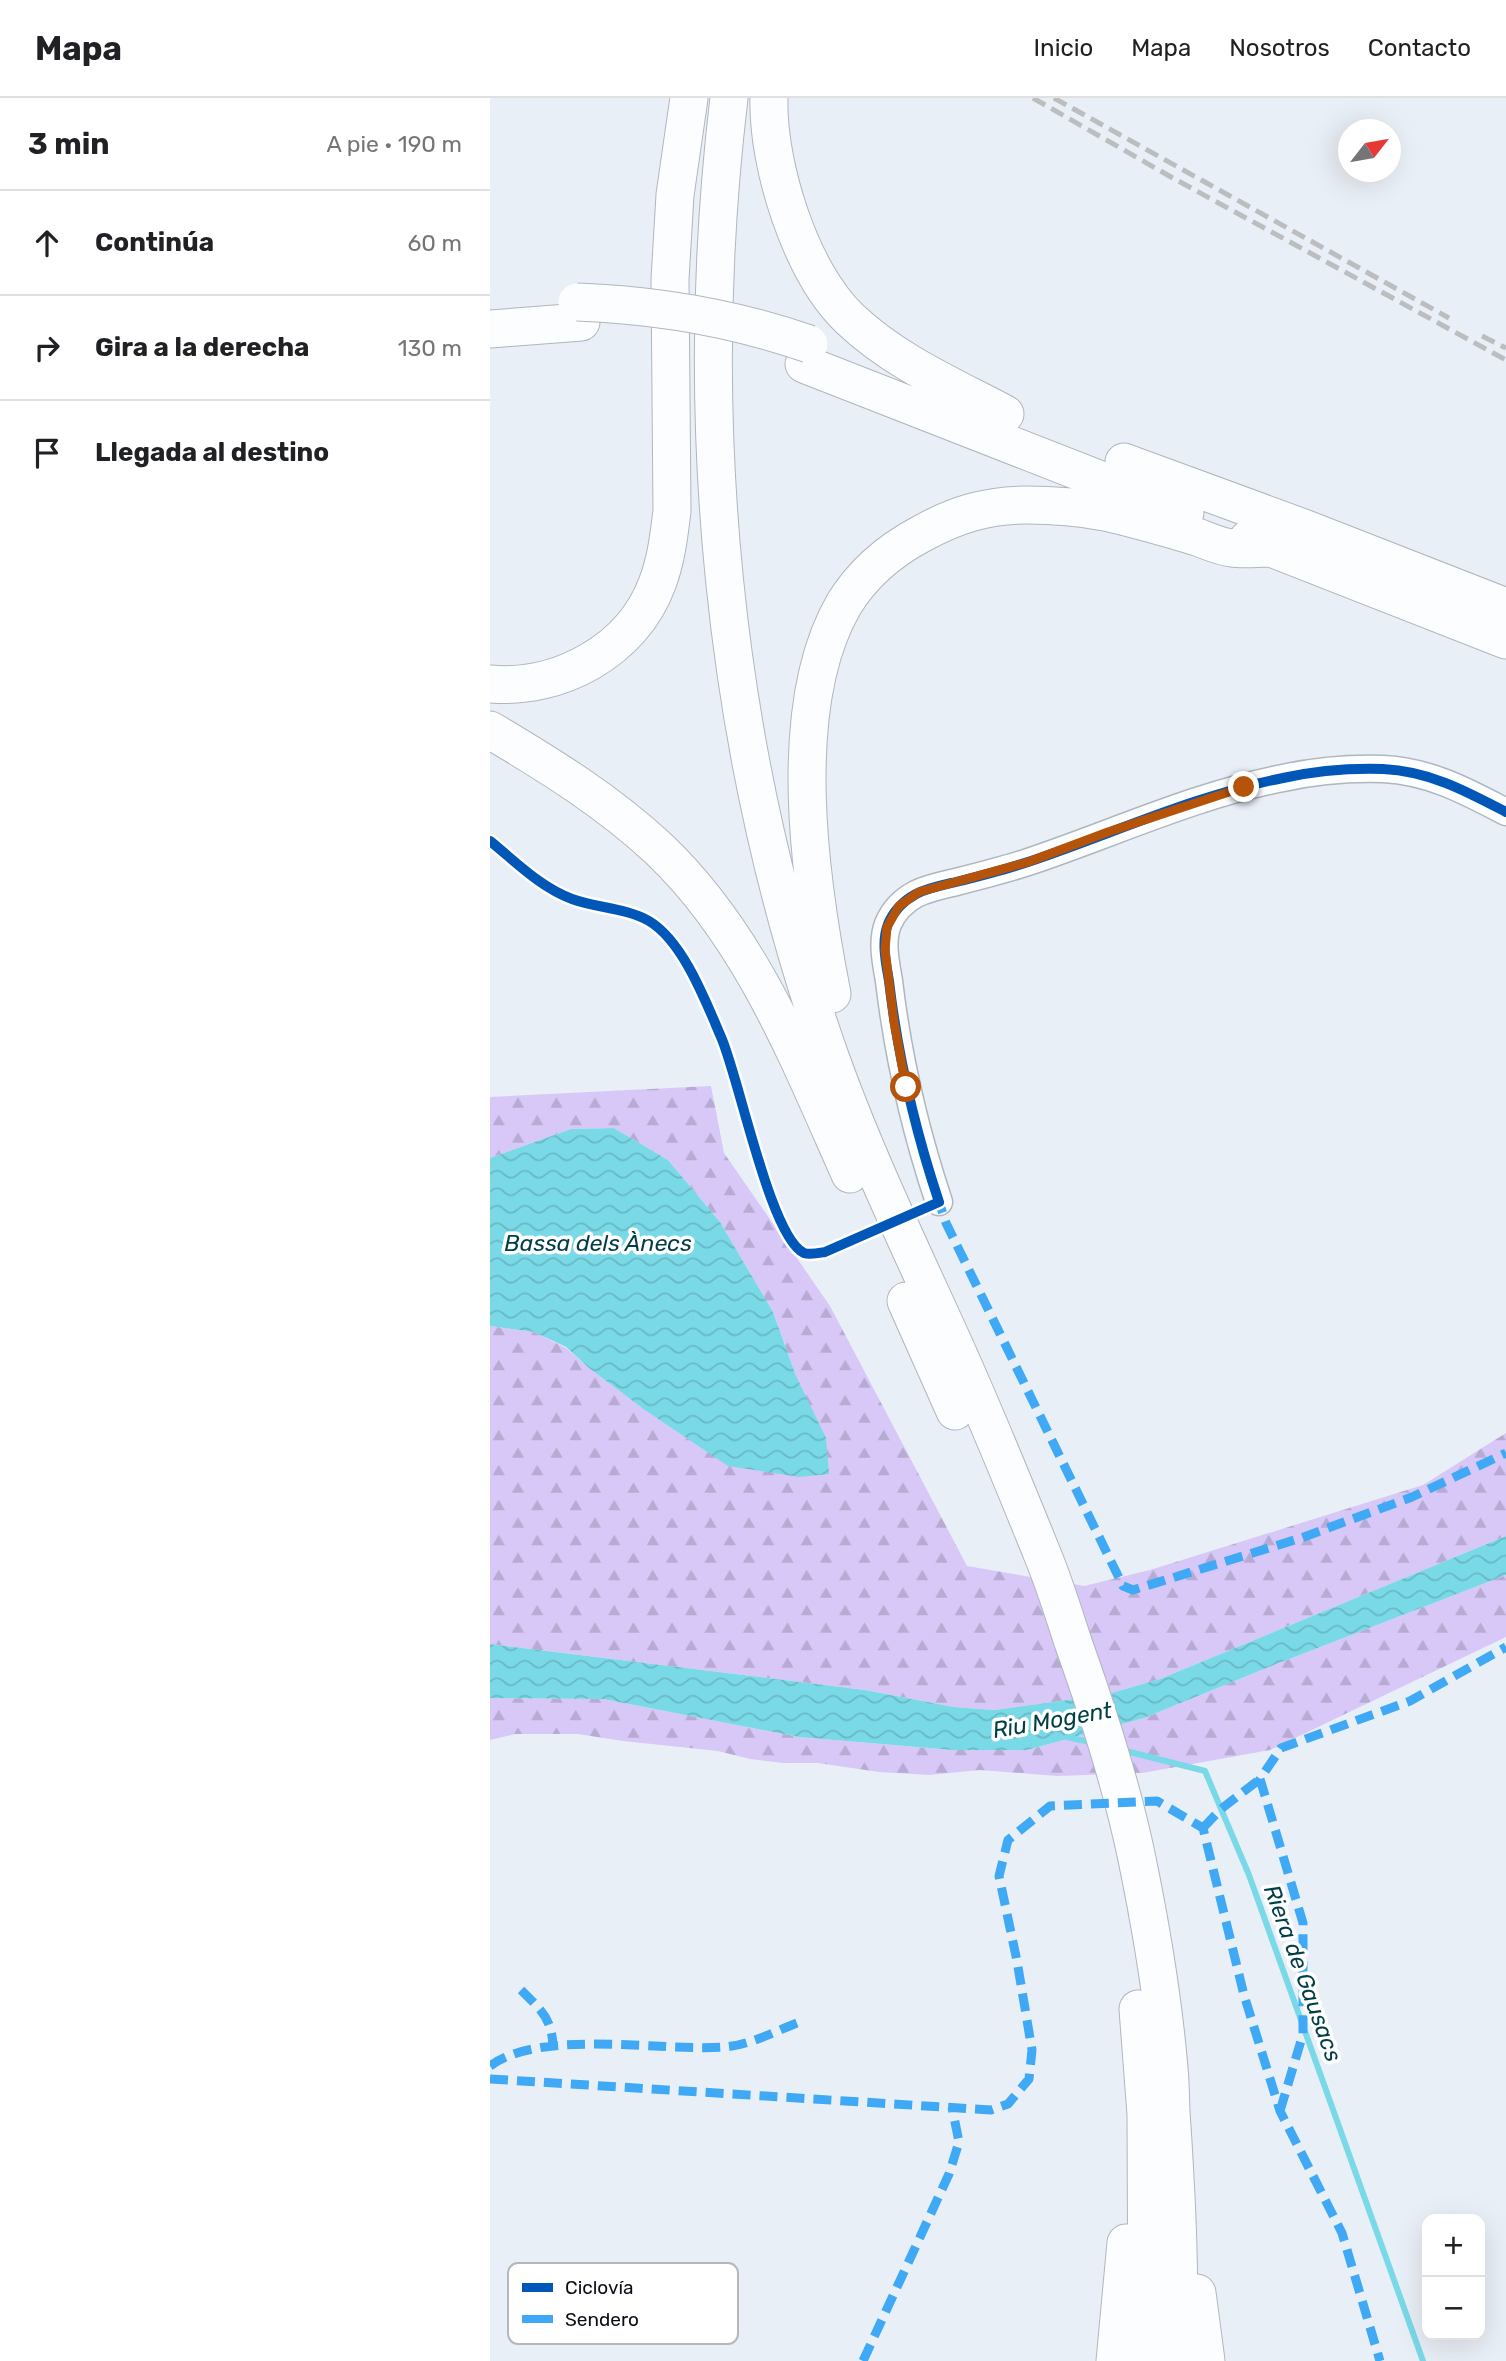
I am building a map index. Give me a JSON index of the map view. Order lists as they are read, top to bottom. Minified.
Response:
{"water":["Bassa dels Ànecs","Riu Mogent","Riera de Gausacs"],"legend":["Ciclovía","Sendero"],"north":"top right","page":{"header":"Mapa","nav":["Inicio","Mapa","Nosotros","Contacto"],"heading":["3 min","A pie · 190 m"],"list":[["Continúa","60 m"],["Gira a la derecha","130 m"],"Llegada al destino"],"map_buttons":["+","−"]}}
